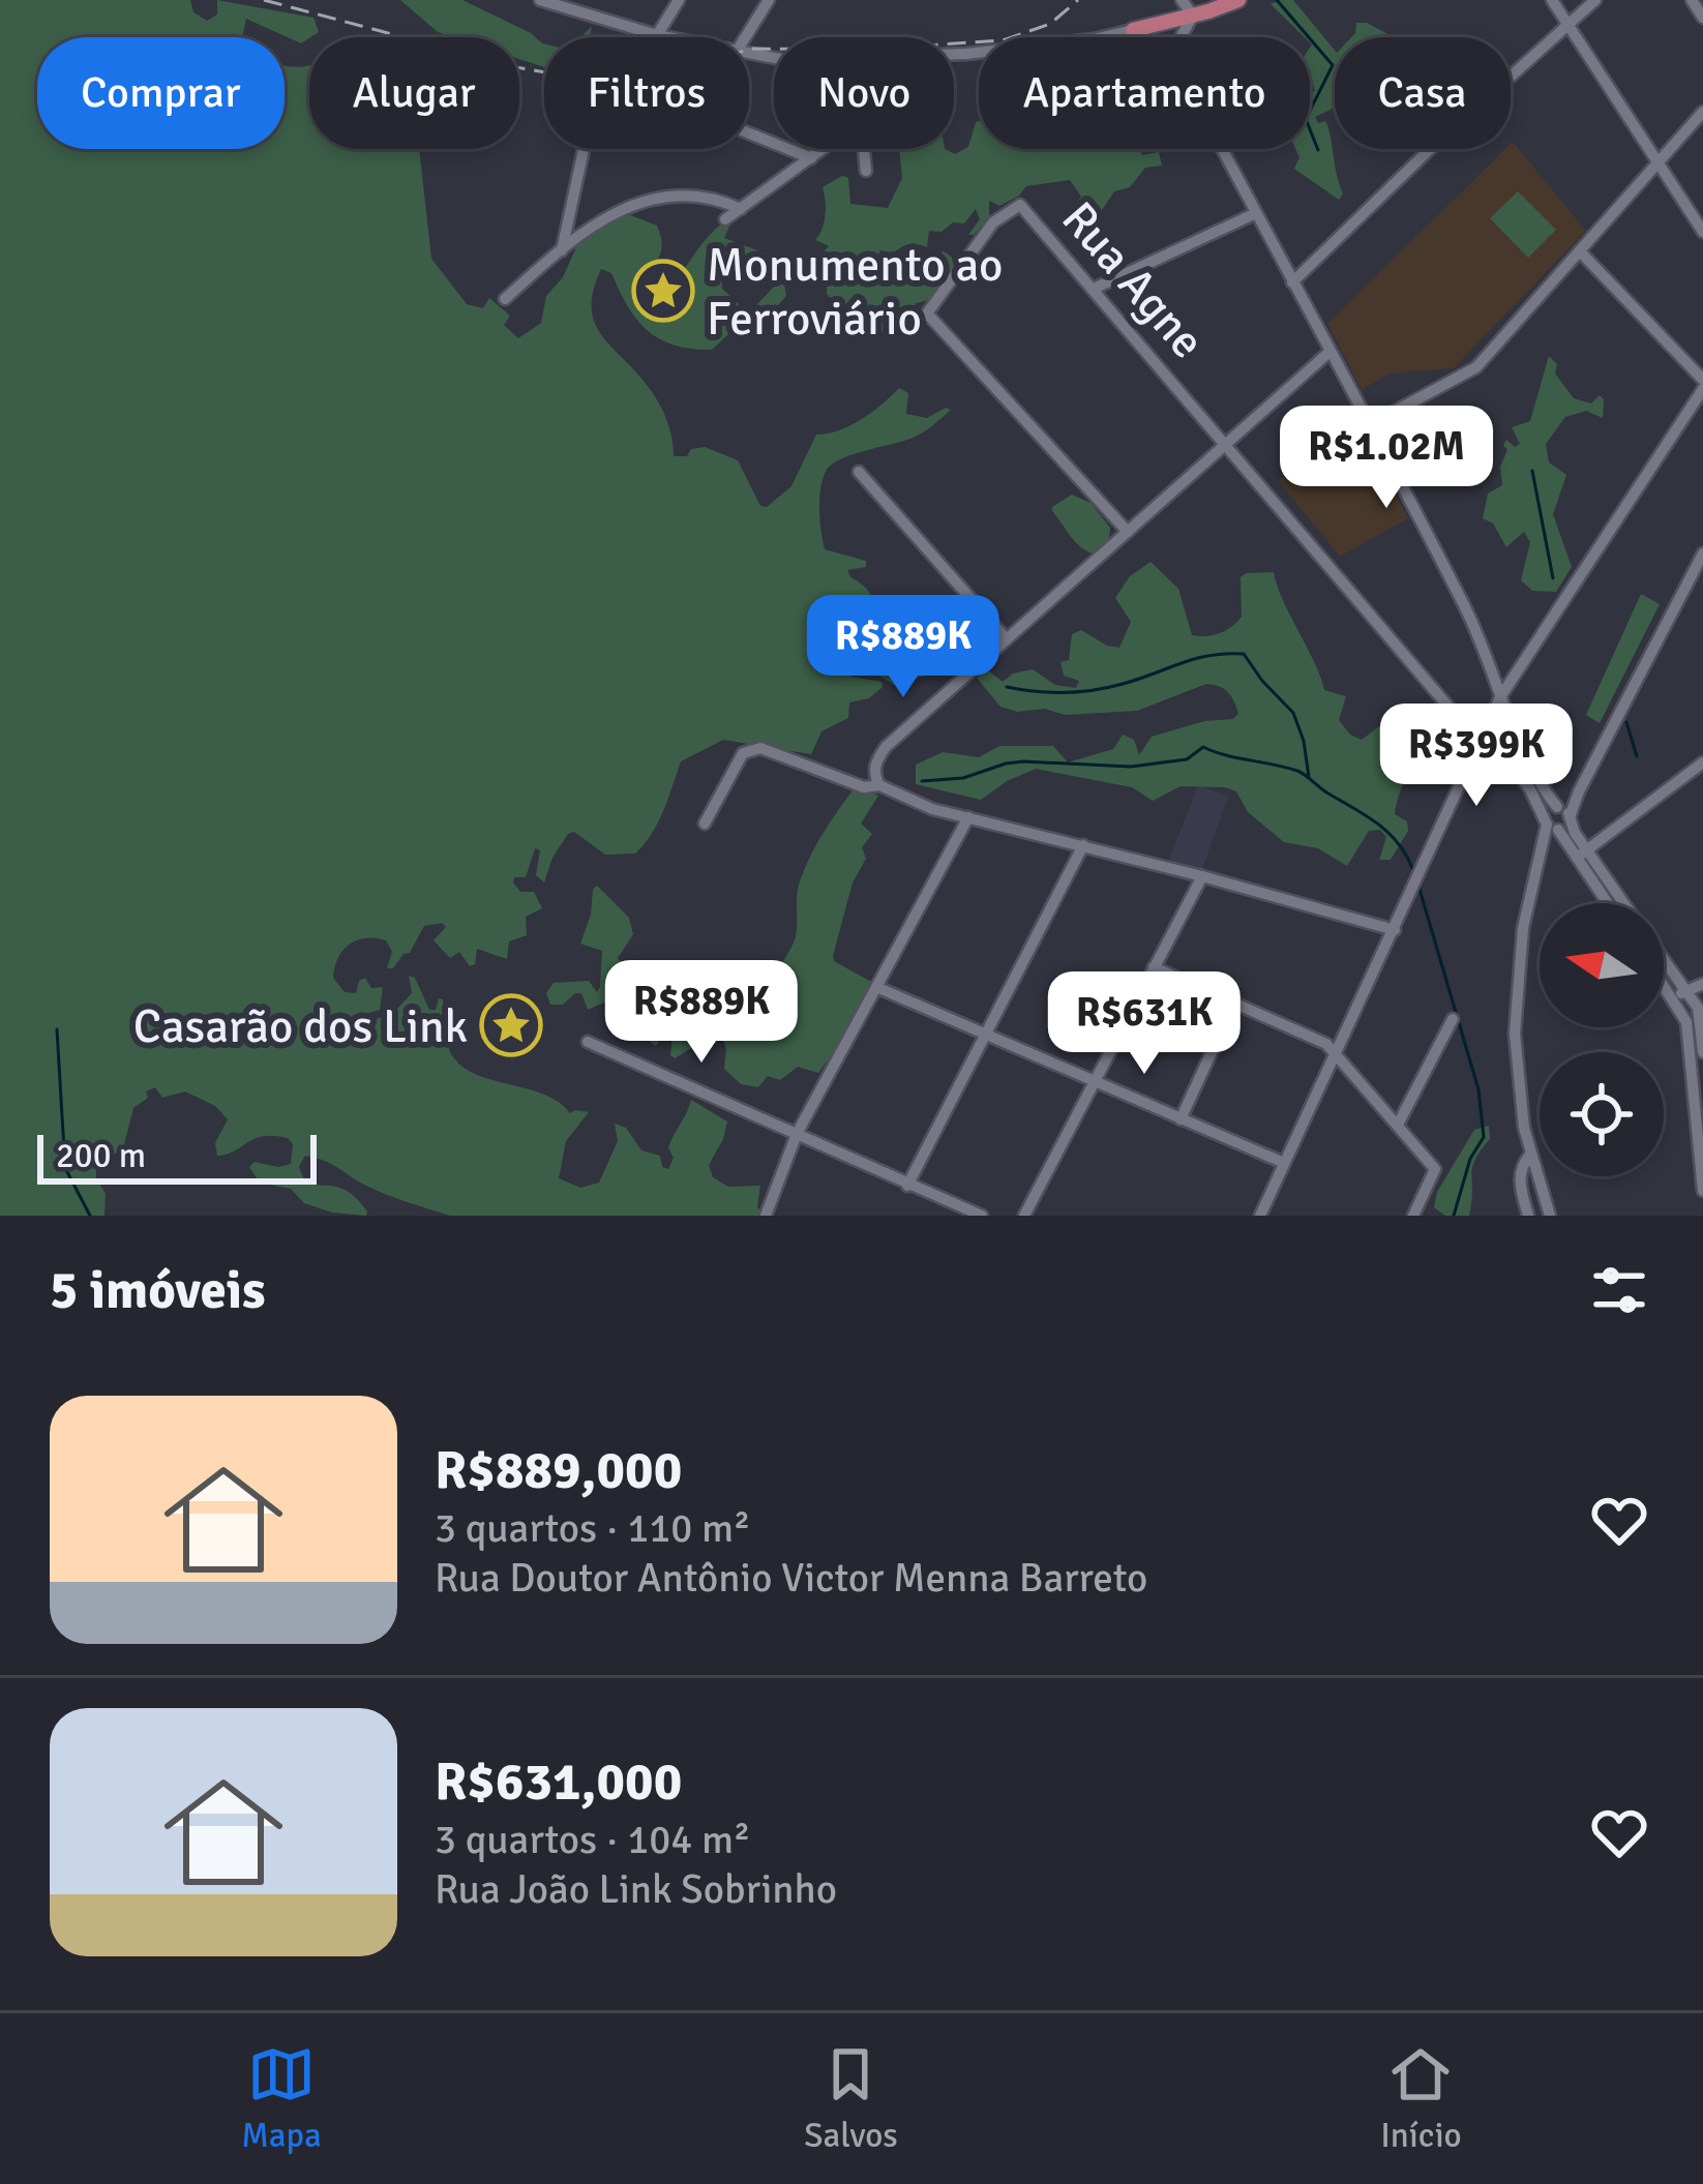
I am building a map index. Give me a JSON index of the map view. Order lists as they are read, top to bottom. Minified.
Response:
{"streets":{"street":["Rua Agne"]},"places":{"place":["Monumento ao Ferroviário","Casarão dos Link"]},"scale_bar":"200 m","north":"left","page":{"chip":["Comprar","Alugar","Filtros","Novo","Apartamento","Casa"],"price":["R$1.02M","R$889K","R$399K","R$889K","R$631K"],"scale":"200 m","heading":"5 imóveis","list":[{"name":"R$889,000","note":"3 quartos · 110 m² · Rua Doutor Antônio Victor Menna Barreto"},{"name":"R$631,000","note":"3 quartos · 104 m² · Rua João Link Sobrinho"}],"tabs":["Mapa","Salvos","Início"]}}
